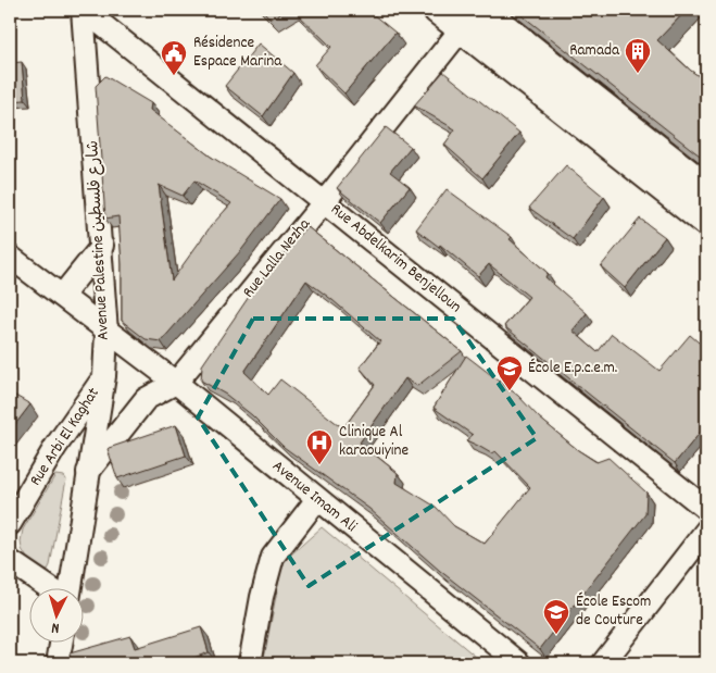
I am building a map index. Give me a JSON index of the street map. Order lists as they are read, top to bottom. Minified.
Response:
{"streets":{"street":["Avenue Palestine شارع فلسطين","Rue Lalla Nezha","Rue Abdelkarim Benjelloun","Rue Arbi El Kaghat","Avenue Imam Ali"]},"crossings":[["Avenue Palestine شارع فلسطين","Rue Lalla Nezha"],["Avenue Palestine شارع فلسطين","Rue Abdelkarim Benjelloun"],["Avenue Palestine شارع فلسطين","Rue Arbi El Kaghat"],["Avenue Palestine شارع فلسطين","Avenue Imam Ali"],["Rue Lalla Nezha","Rue Abdelkarim Benjelloun"],["Rue Lalla Nezha","Avenue Imam Ali"]],"places":{"building":["Ramada"],"public building":["Résidence Espace Marina"],"school or university":["École E.p.c.e.m.","École Escom de Couture"],"hospital":["Clinique Al karaouiyine"]},"north":"bottom"}
